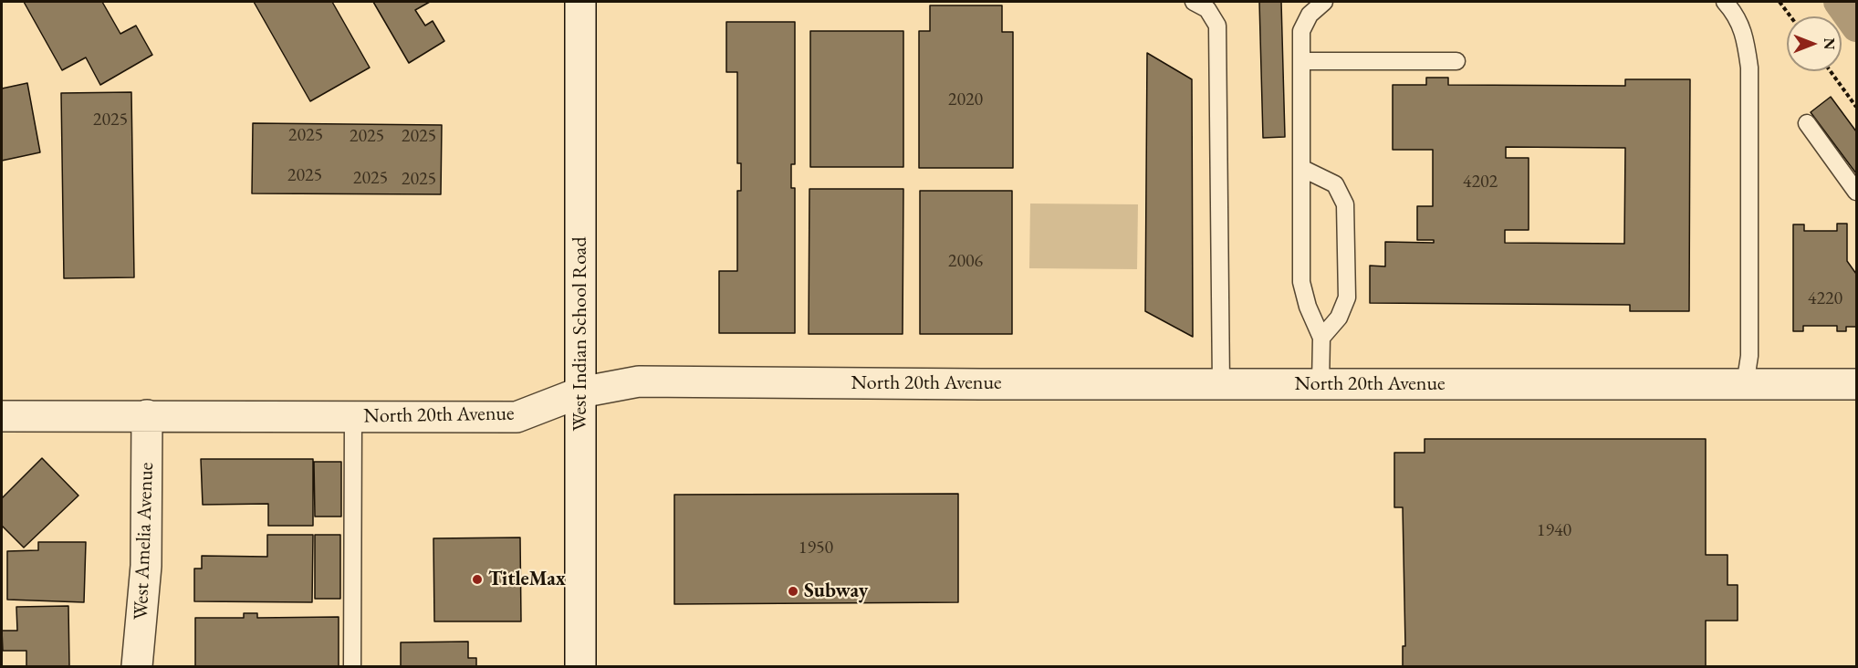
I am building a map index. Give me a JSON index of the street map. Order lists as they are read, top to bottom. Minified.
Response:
{"streets":{"street":["West Indian School Road","North 20th Avenue","West Amelia Avenue"]},"crossings":[["West Indian School Road","North 20th Avenue"],["North 20th Avenue","West Amelia Avenue"]],"places":["TitleMax","Subway"],"house_numbers":["2020","2025","2025","2025","2025","2025","2025","2025","4202","2006","4220","1940","1950"],"north":"right"}
